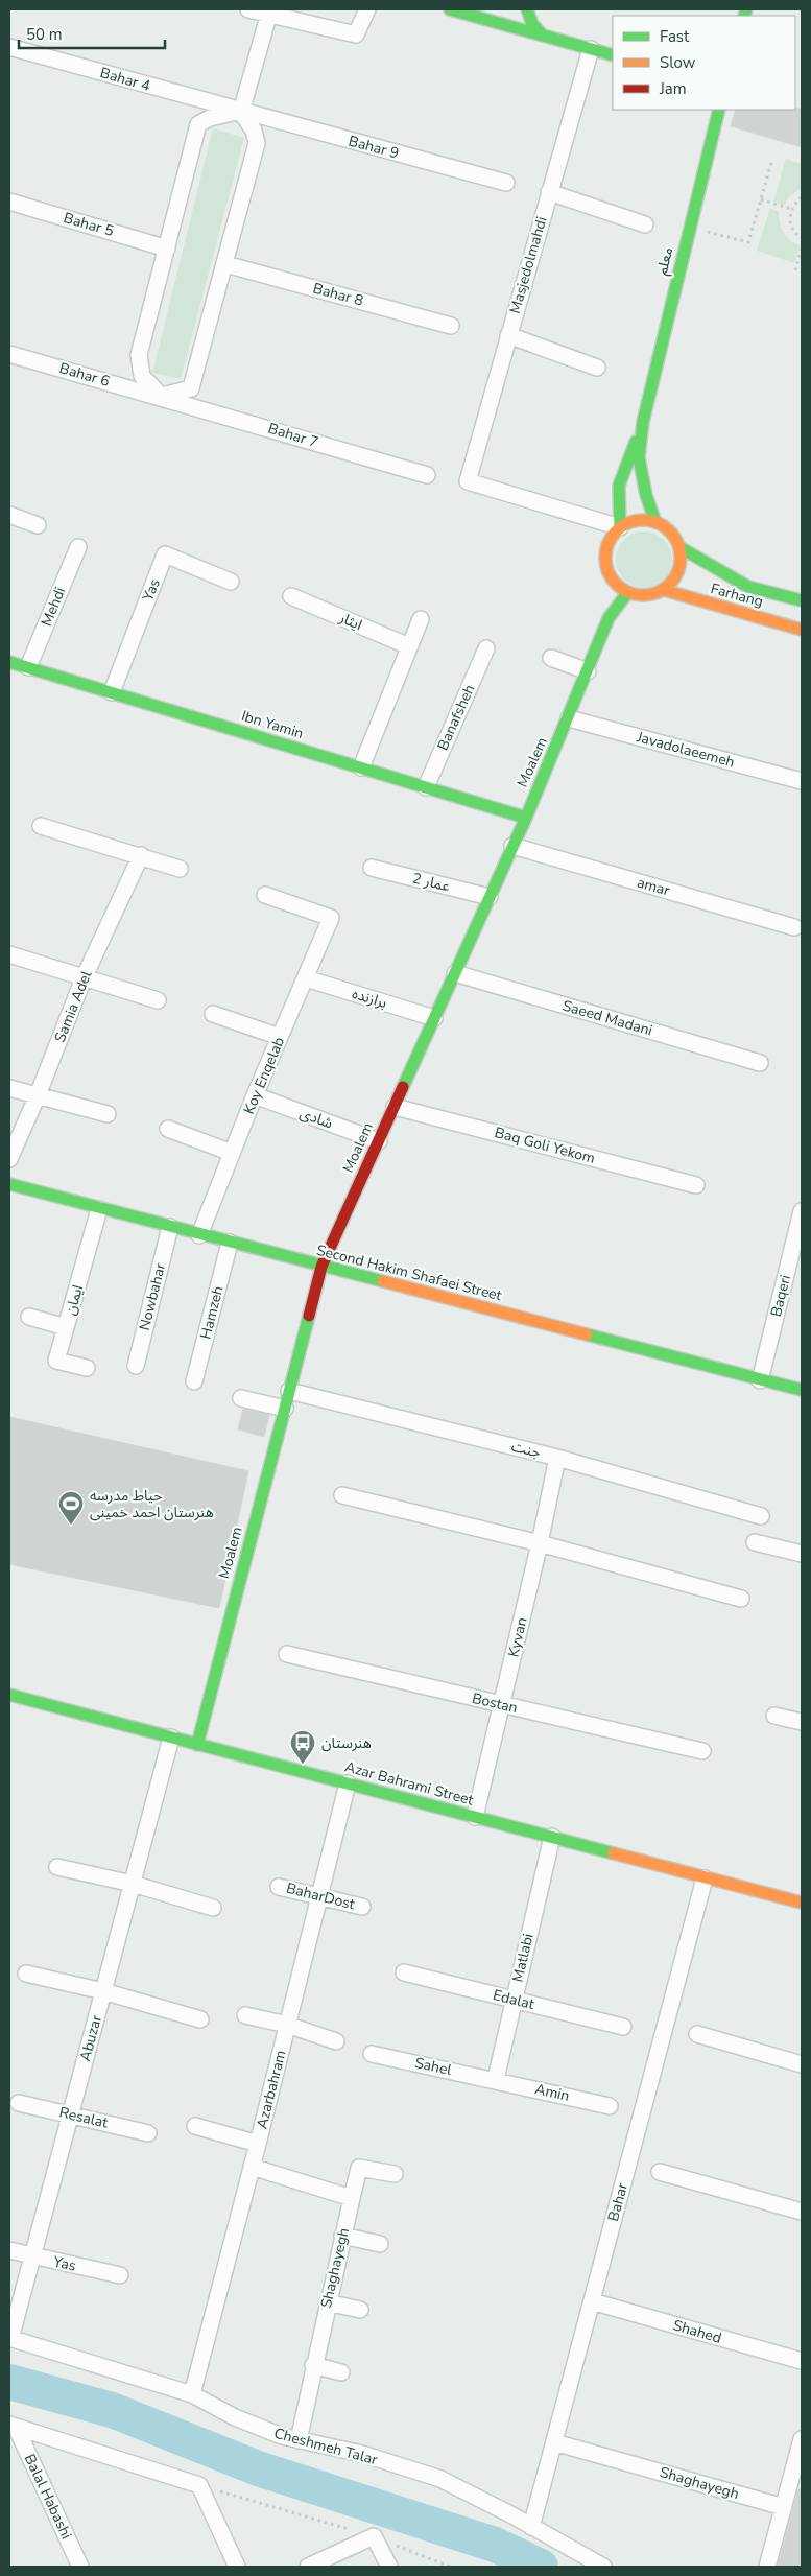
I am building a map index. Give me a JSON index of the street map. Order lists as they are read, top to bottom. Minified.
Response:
{"streets":{"street":["Bahar 4","Bahar 9","Bahar 5","معلم","Masjedolmahdi","Bahar 8","Bahar 6","Bahar 7","Yas","Farhang","Mehdi","ایثار","Banafsheh","Ibn Yamin","Javadolaeemeh","Moalem","عمار 2","amar","برازنده","Samia Adel","Saeed Madani","Koy Enqelab","شادی","Baq Goli Yekom","Second Hakim Shafaei Street","Baqeri","Nowbahar","ایمان","Hamzeh","جنت","Kyvan","Bostan","Azar Bahrami Street","BaharDost","Matlabi","Edalat","Abuzar","Sahel","Azarbahram","Amin","Resalat","Bahar","Shaghayegh","Shahed","Cheshmeh Talar","Balal Habashi"]},"crossings":[["Bahar 4","Bahar 9"],["Masjedolmahdi","Farhang"],["Masjedolmahdi","Moalem"],["Bahar 6","Bahar 7"],["Yas","Ibn Yamin"],["Yas","Abuzar"],["Farhang","Moalem"],["Mehdi","Ibn Yamin"],["Banafsheh","Ibn Yamin"],["Ibn Yamin","Moalem"],["Javadolaeemeh","Moalem"],["Moalem","عمار 2"],["Moalem","amar"],["Moalem","برازنده"],["Moalem","Saeed Madani"],["Moalem","شادی"],["Moalem","Baq Goli Yekom"],["Moalem","Second Hakim Shafaei Street"],["Moalem","جنت"],["Moalem","Azar Bahrami Street"],["برازنده","Koy Enqelab"],["Koy Enqelab","شادی"],["Koy Enqelab","Second Hakim Shafaei Street"],["Second Hakim Shafaei Street","Baqeri"],["Second Hakim Shafaei Street","Nowbahar"],["Second Hakim Shafaei Street","ایمان"],["Second Hakim Shafaei Street","Hamzeh"],["جنت","Kyvan"],["Kyvan","Bostan"],["Kyvan","Azar Bahrami Street"],["Azar Bahrami Street","Matlabi"],["Azar Bahrami Street","Abuzar"],["Azar Bahrami Street","Azarbahram"],["Azar Bahrami Street","Bahar"],["BaharDost","Azarbahram"],["Matlabi","Edalat"],["Matlabi","Sahel"],["Matlabi","Amin"],["Abuzar","Resalat"],["Abuzar","Cheshmeh Talar"],["Sahel","Amin"],["Azarbahram","Cheshmeh Talar"],["Bahar","Shaghayegh"],["Bahar","Shahed"],["Bahar","Cheshmeh Talar"],["Shaghayegh","Cheshmeh Talar"]],"places":{"sports":["حیاط مدرسه هنرستان احمد خمینی"],"bus stop":["هنرستان"]},"legend":["Fast","Slow","Jam"],"scale_bar":"50 m"}
